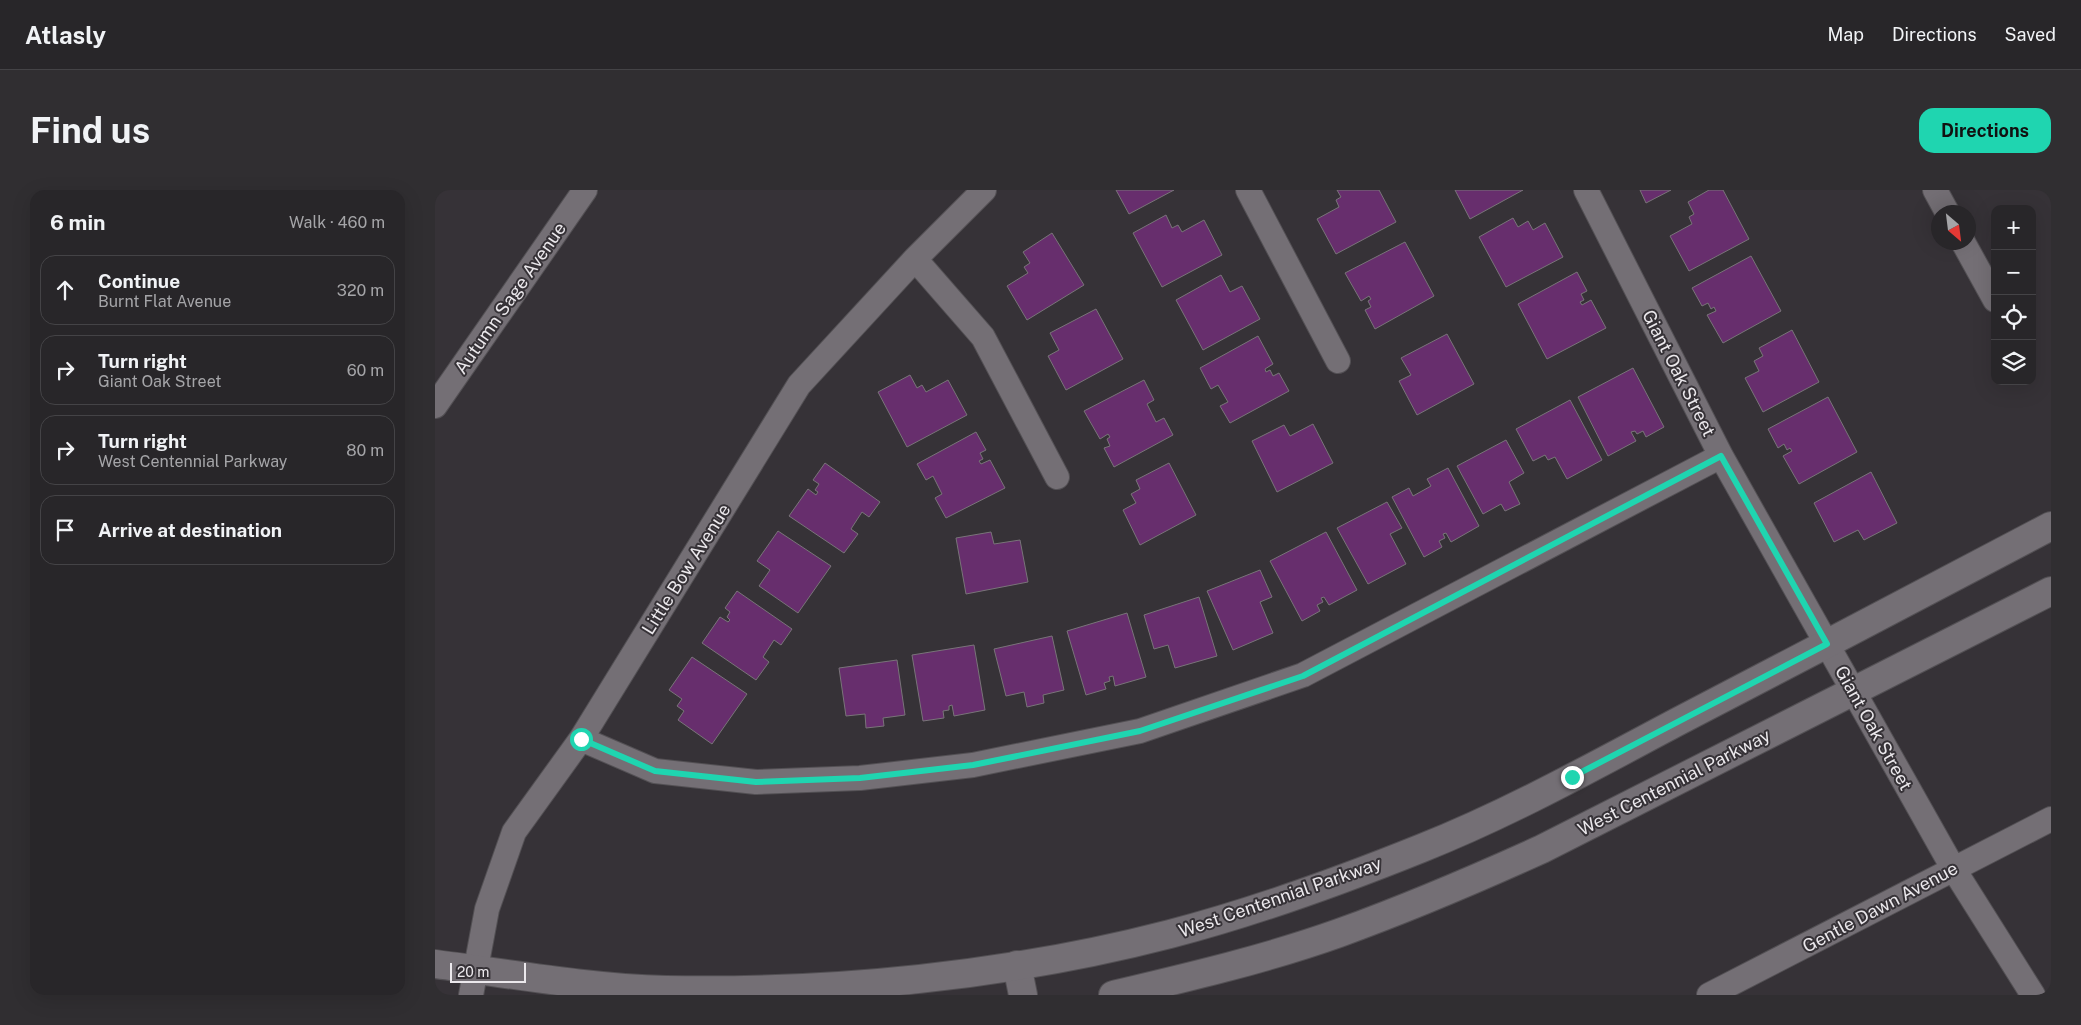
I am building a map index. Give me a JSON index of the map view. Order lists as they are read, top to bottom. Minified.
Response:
{"streets":{"main road":["West Centennial Parkway"],"street":["Autumn Sage Avenue","Giant Oak Street","Little Bow Avenue","Gentle Dawn Avenue"]},"crossings":[["Giant Oak Street","West Centennial Parkway"],["Giant Oak Street","Gentle Dawn Avenue"],["Little Bow Avenue","West Centennial Parkway"]],"scale_bar":"20 m","north":"bottom right","page":{"header":"Atlasly","nav":["Map","Directions","Saved"],"buttons":"Directions","title":"Find us","heading":["6 min","Walk · 460 m"],"map_buttons":["+","−"],"list":[["Continue","Burnt Flat Avenue","320 m"],["Turn right","Giant Oak Street","60 m"],["Turn right","West Centennial Parkway","80 m"],"Arrive at destination"],"scale":"20 m"}}
